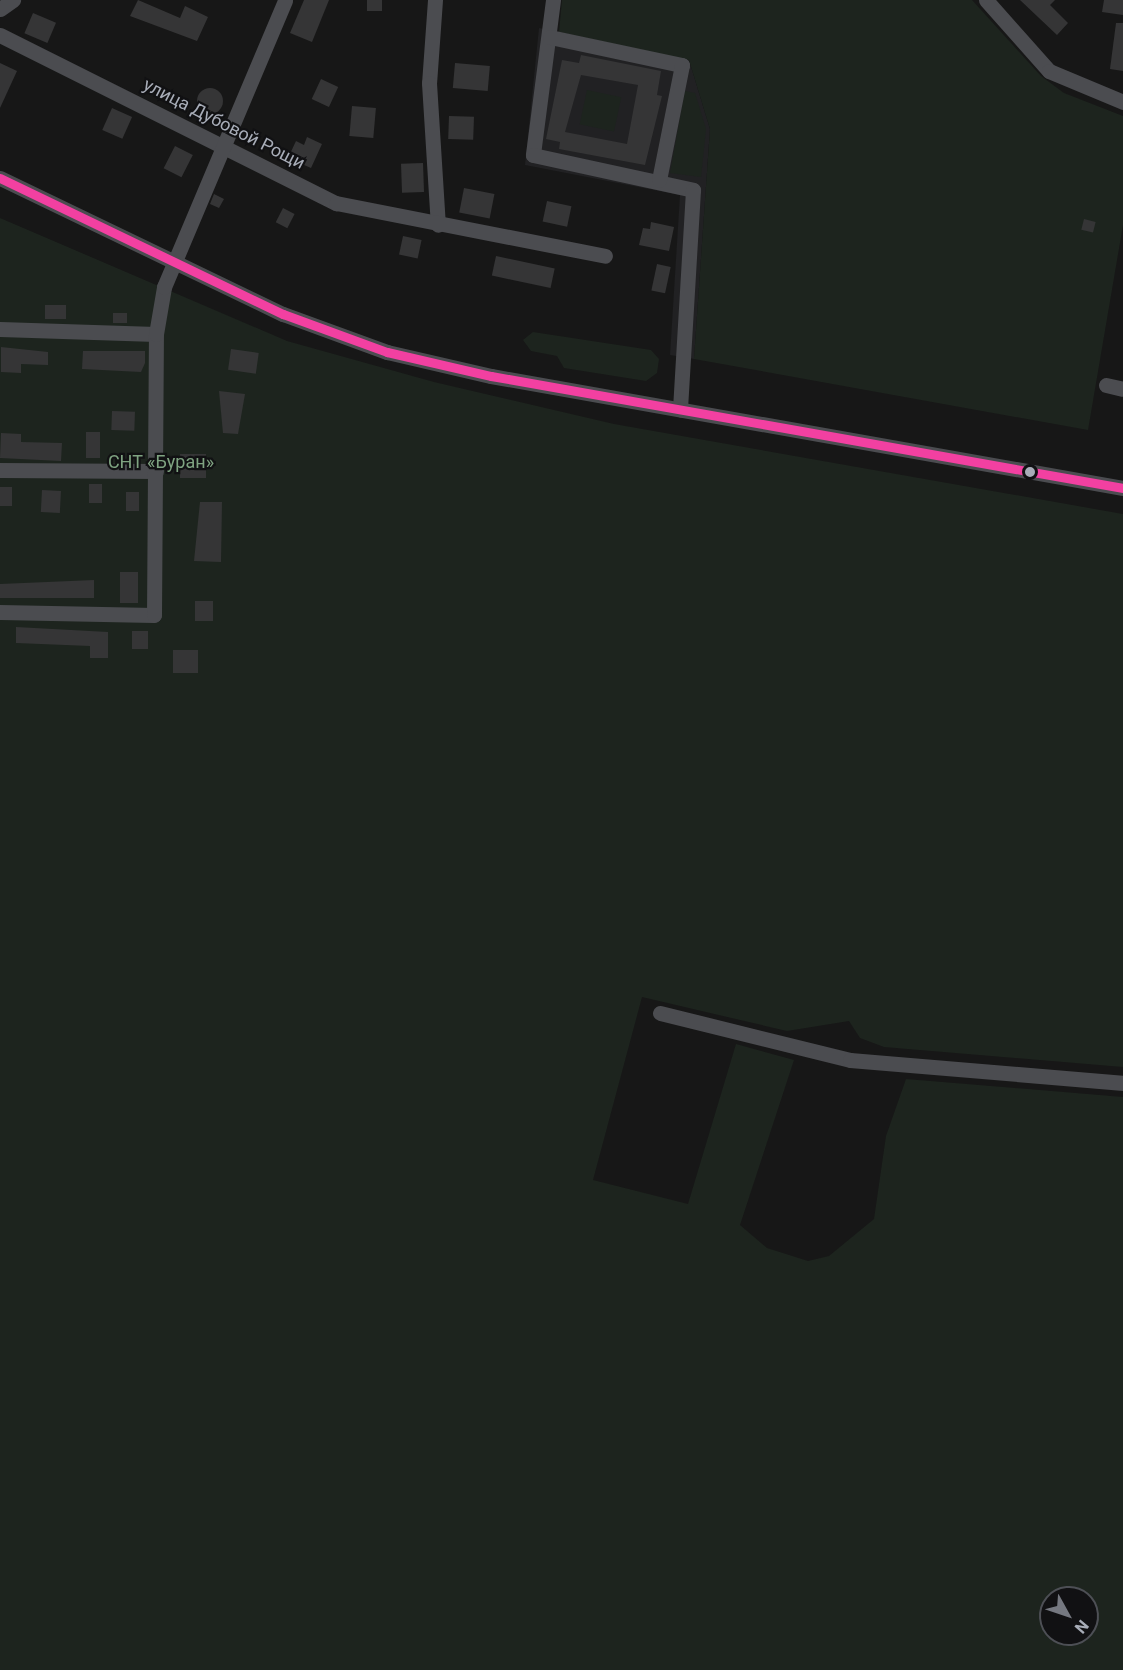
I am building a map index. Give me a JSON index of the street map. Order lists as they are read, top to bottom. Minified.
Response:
{"streets":{"street":["улица Дубовой Рощи"]},"parks":["СНТ «Буран»"],"north":"bottom right"}
